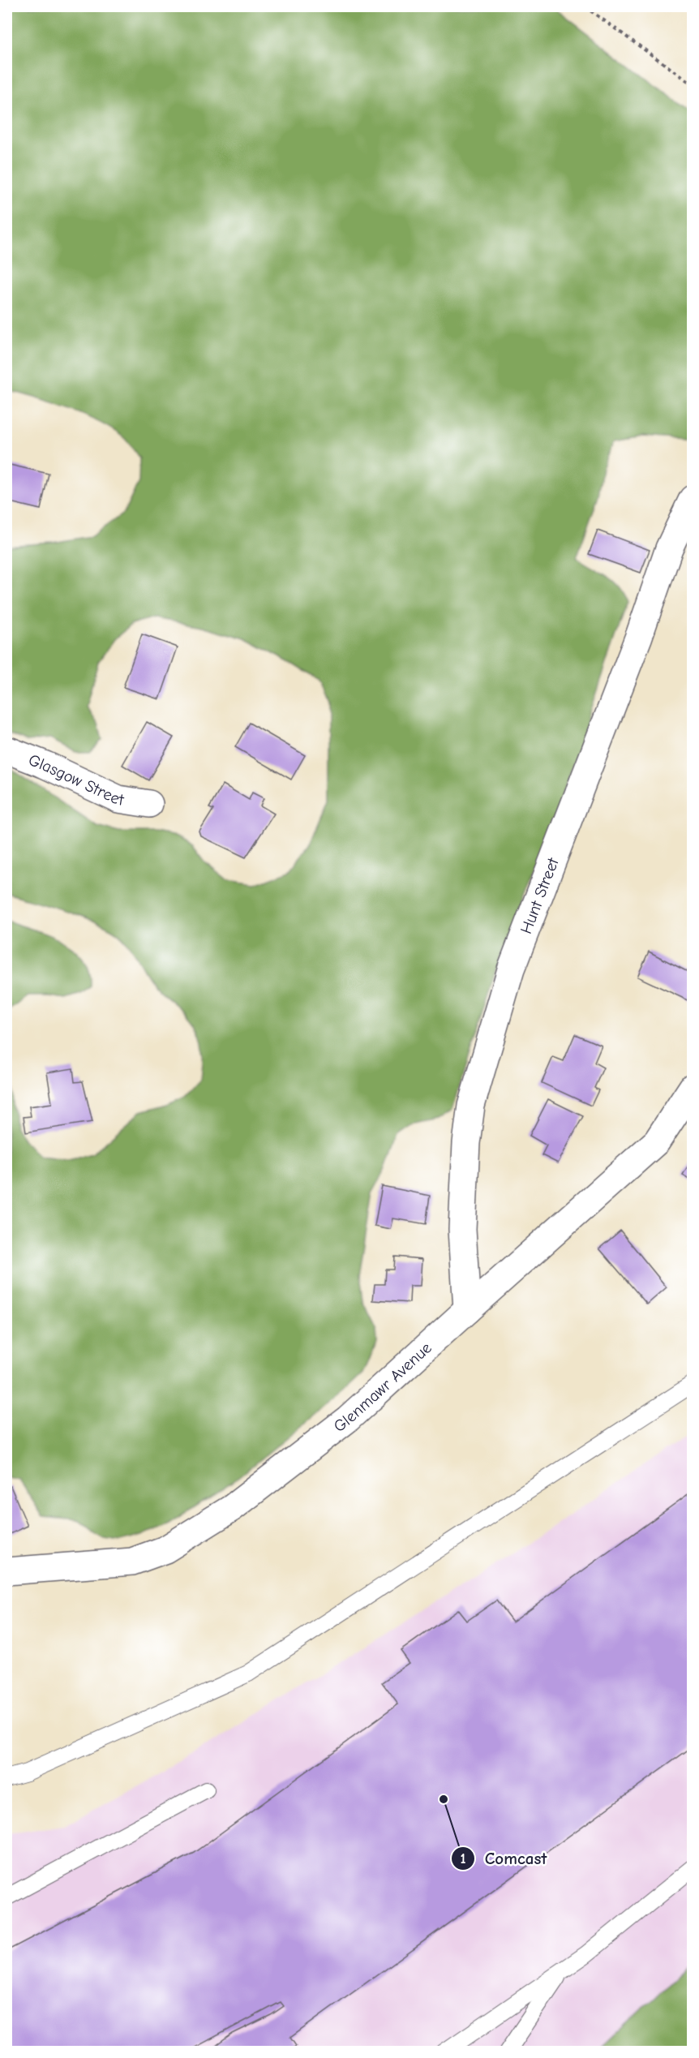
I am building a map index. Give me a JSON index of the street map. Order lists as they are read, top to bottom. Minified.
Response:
{"streets":{"street":["Glasgow Street","Hunt Street","Glenmawr Avenue"]},"crossings":[["Hunt Street","Glenmawr Avenue"]],"places":["Comcast"]}
